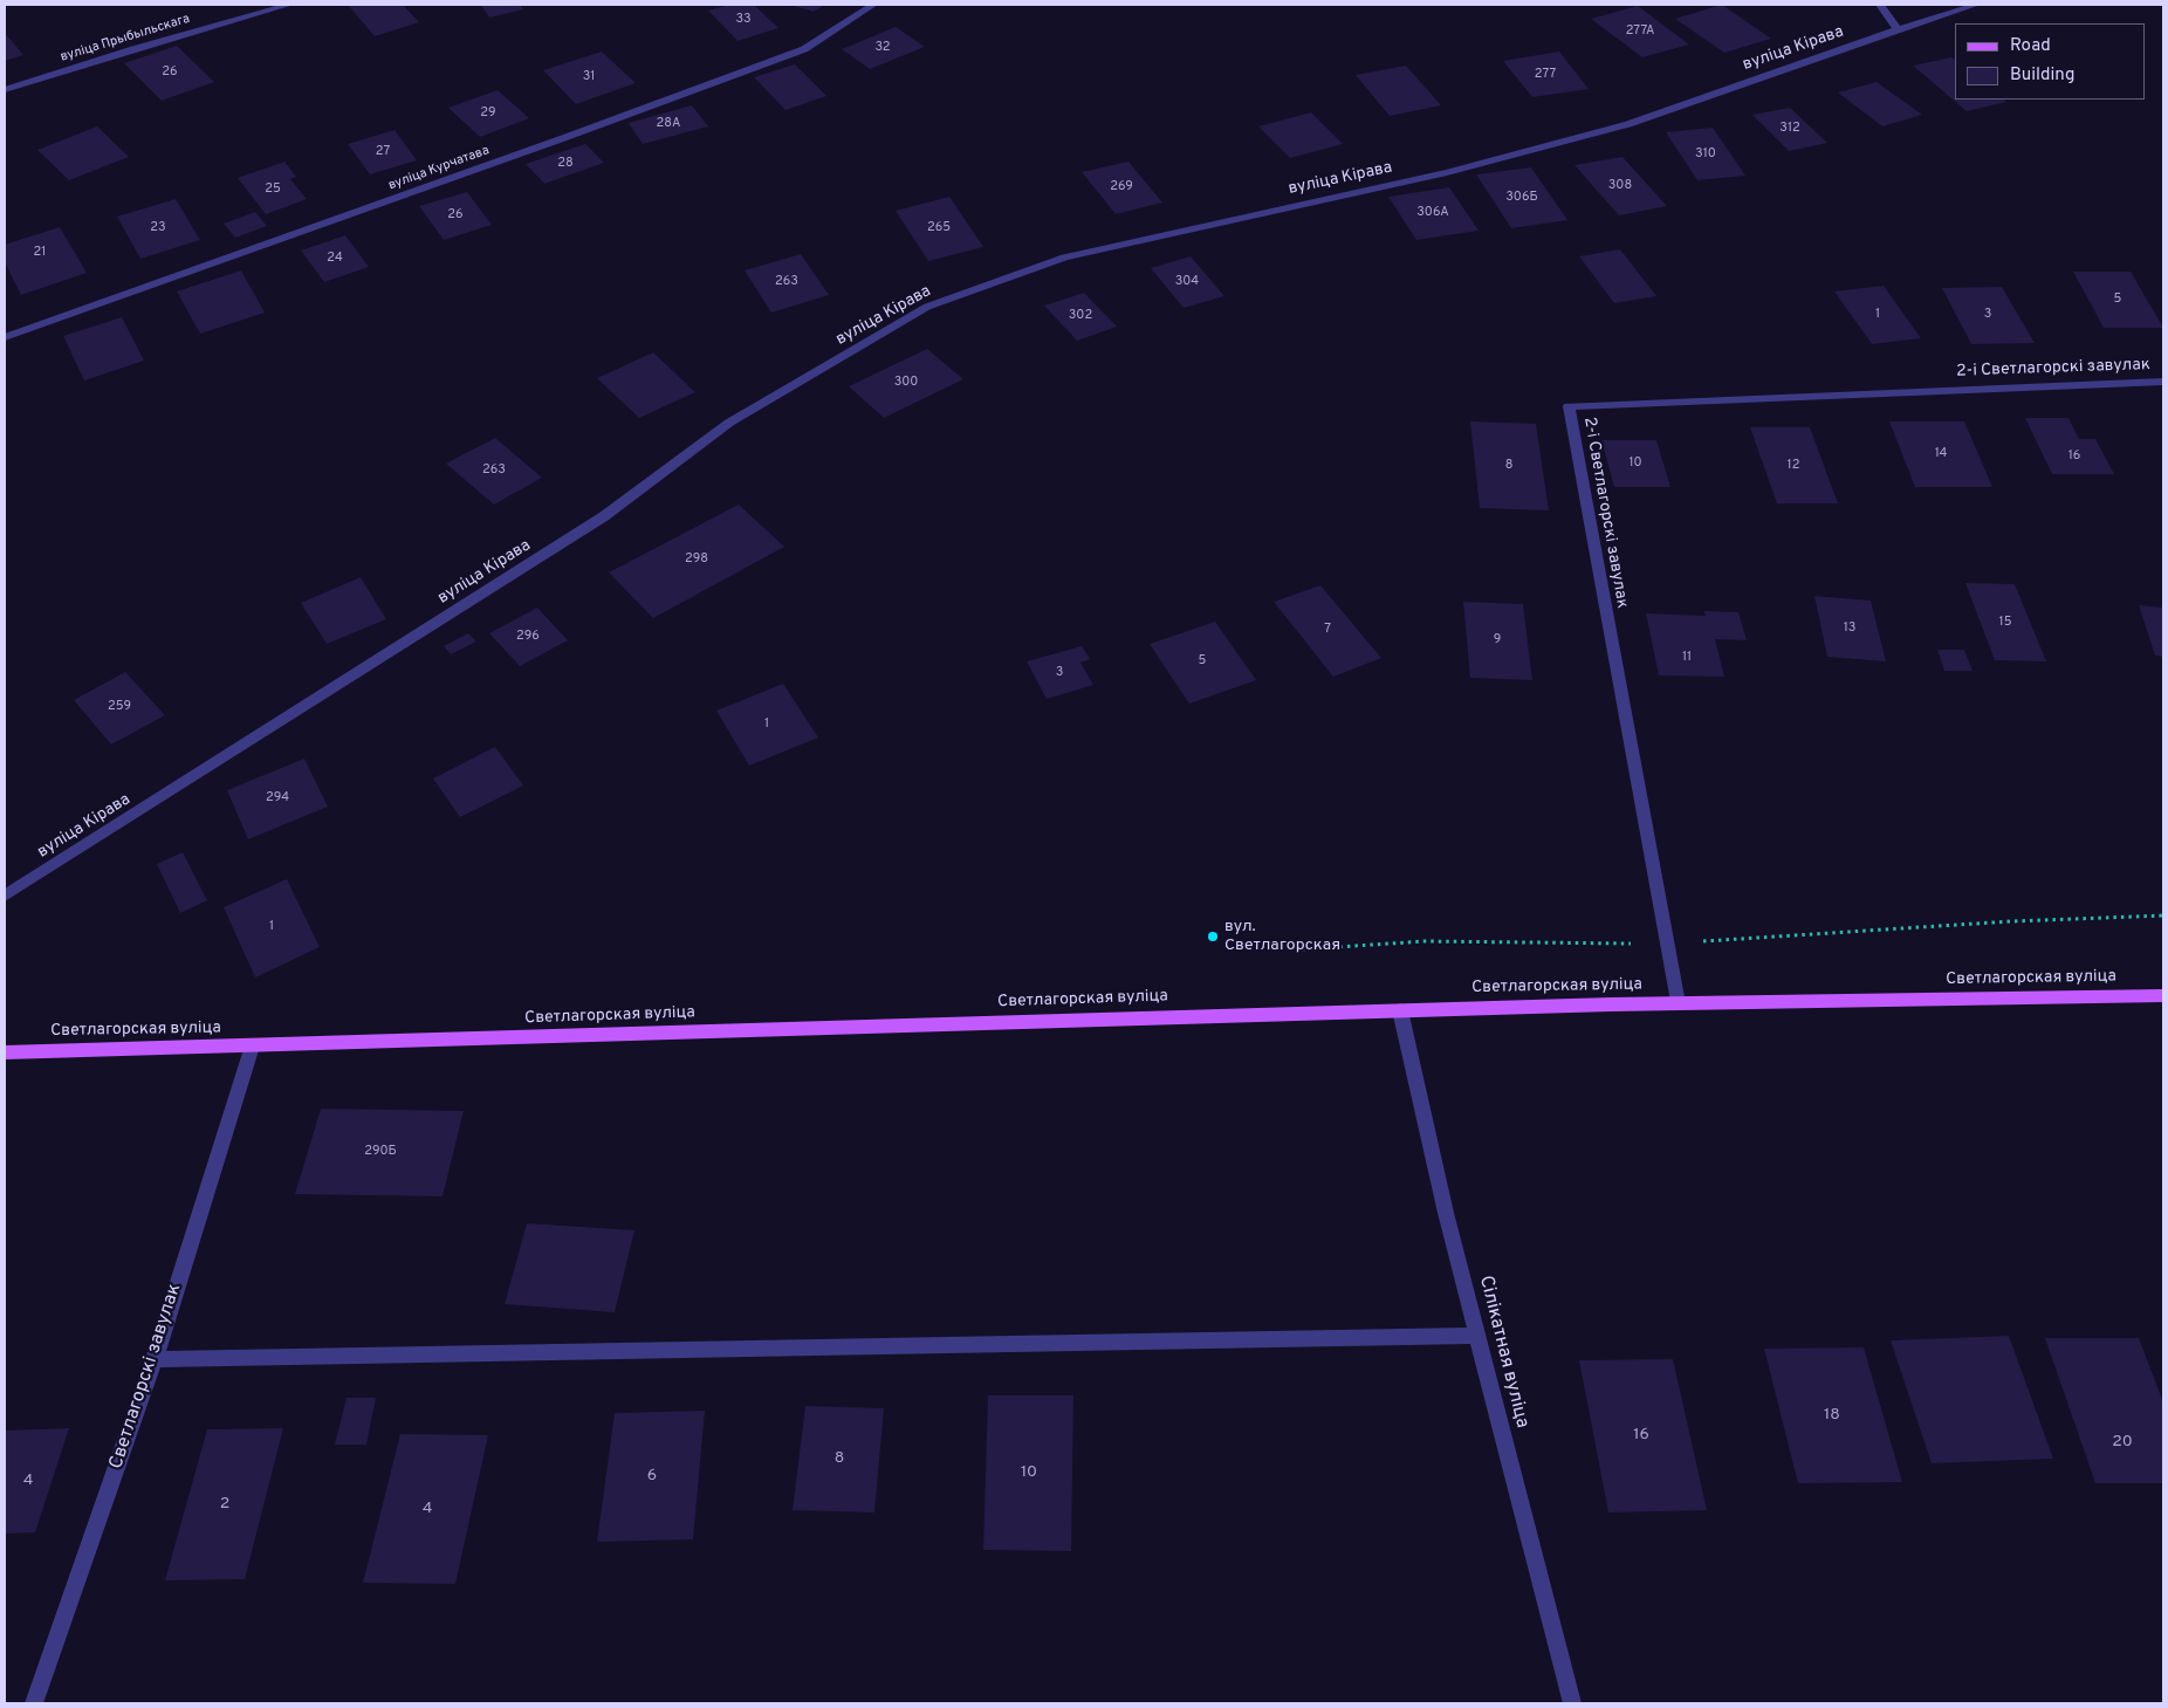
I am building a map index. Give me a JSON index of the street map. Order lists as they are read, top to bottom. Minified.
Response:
{"streets":{"main road":["Светлагорская вуліца"],"street":["вуліца Прыбыльскага","вуліца Кірава","вуліца Курчатава","2-і Светлагорскі завулак","Сілікатная вуліца","Светлагорскі завулак"]},"crossings":[["2-і Светлагорскі завулак","Светлагорская вуліца"],["Светлагорская вуліца","Сілікатная вуліца"],["Светлагорская вуліца","Светлагорскі завулак"]],"places":["вул. Светлагорская"],"house_numbers":["33","277А","32","26","277","31","29","28А","312","27","310","28","308","269","25","306Б","306А","26","23","265","21","24","263","304","5","1","3","302","300","14","16","10","8","12","263","298","15","13","7","296","9","11","5","3","259","1","294","1","290Б","18","16","20","8","10","6","4","2","4"],"legend":["Road","Building"]}
